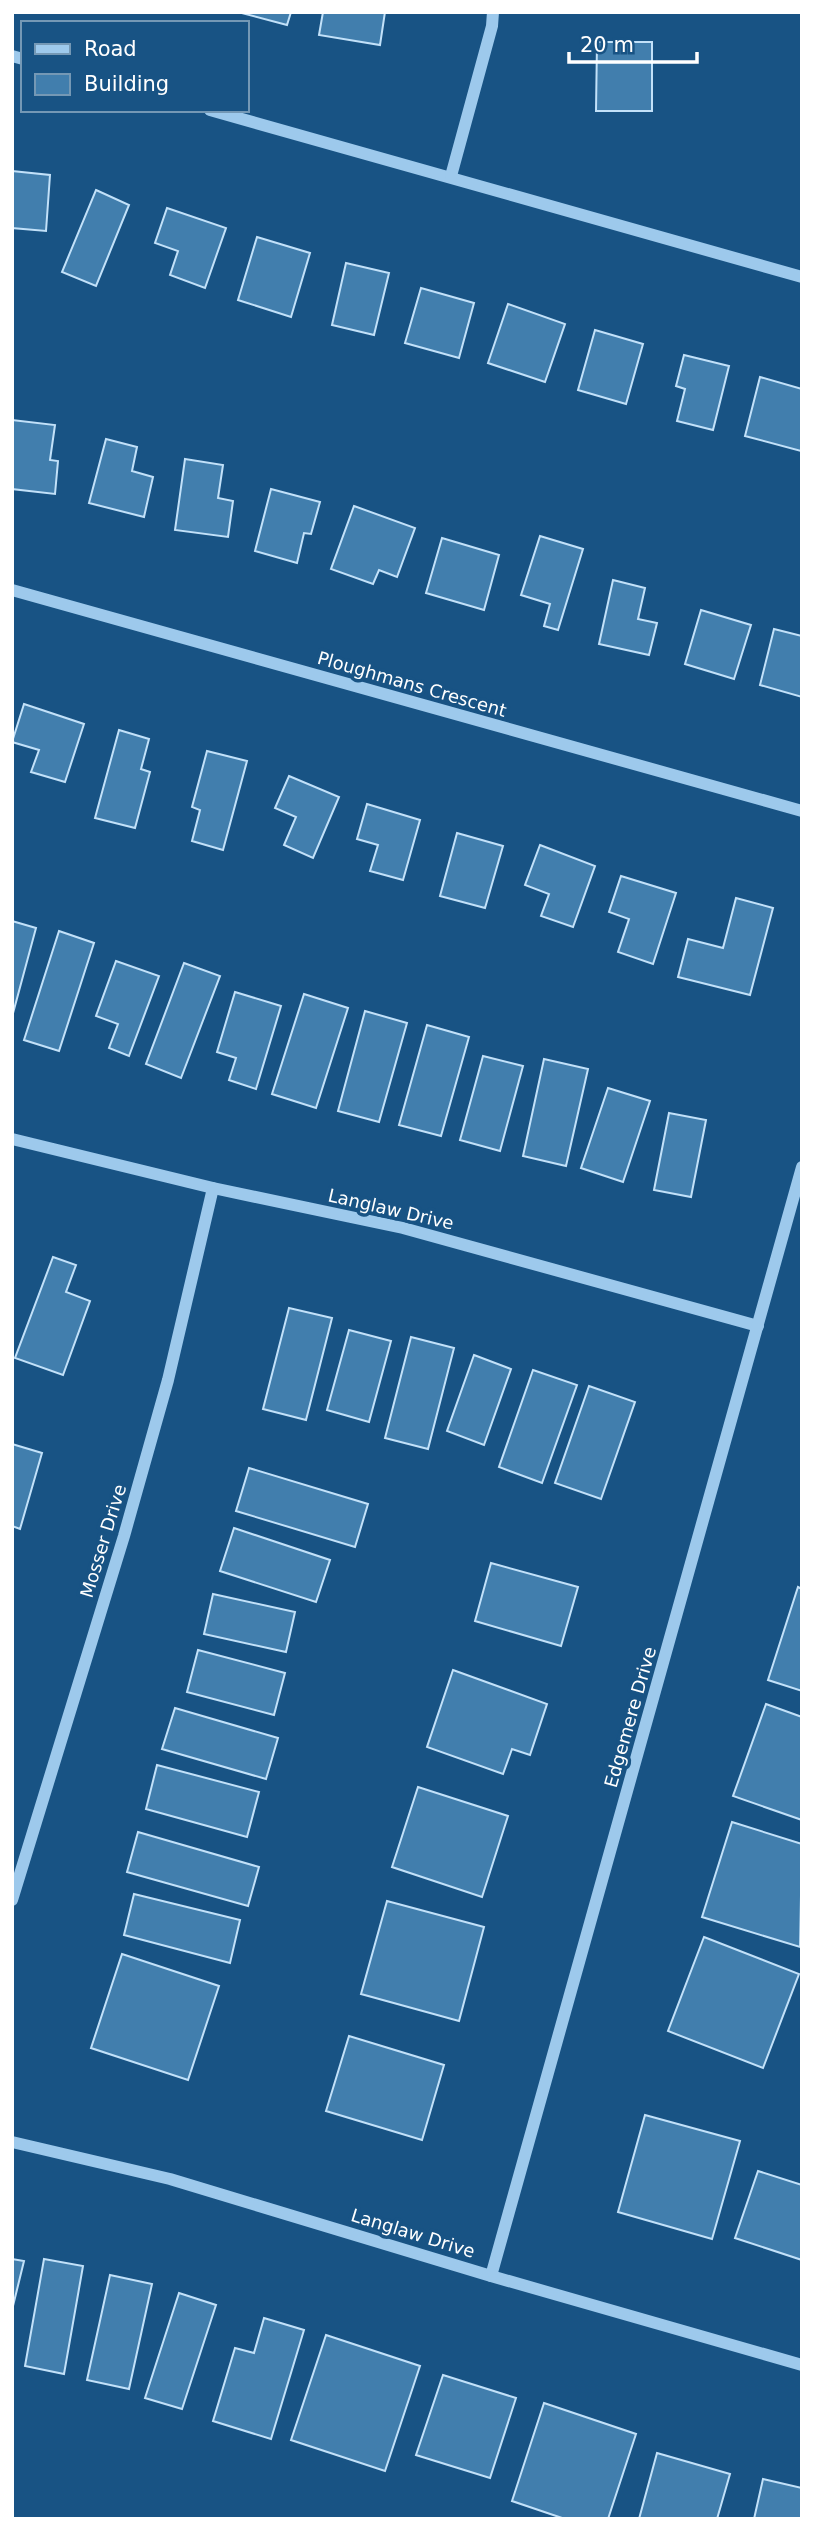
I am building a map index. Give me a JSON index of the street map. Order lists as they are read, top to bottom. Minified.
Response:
{"streets":{"street":["Ploughmans Crescent","Langlaw Drive","Mosser Drive","Edgemere Drive"]},"crossings":[["Langlaw Drive","Mosser Drive"],["Langlaw Drive","Edgemere Drive"]],"legend":["Road","Building"],"scale_bar":"20 m"}
